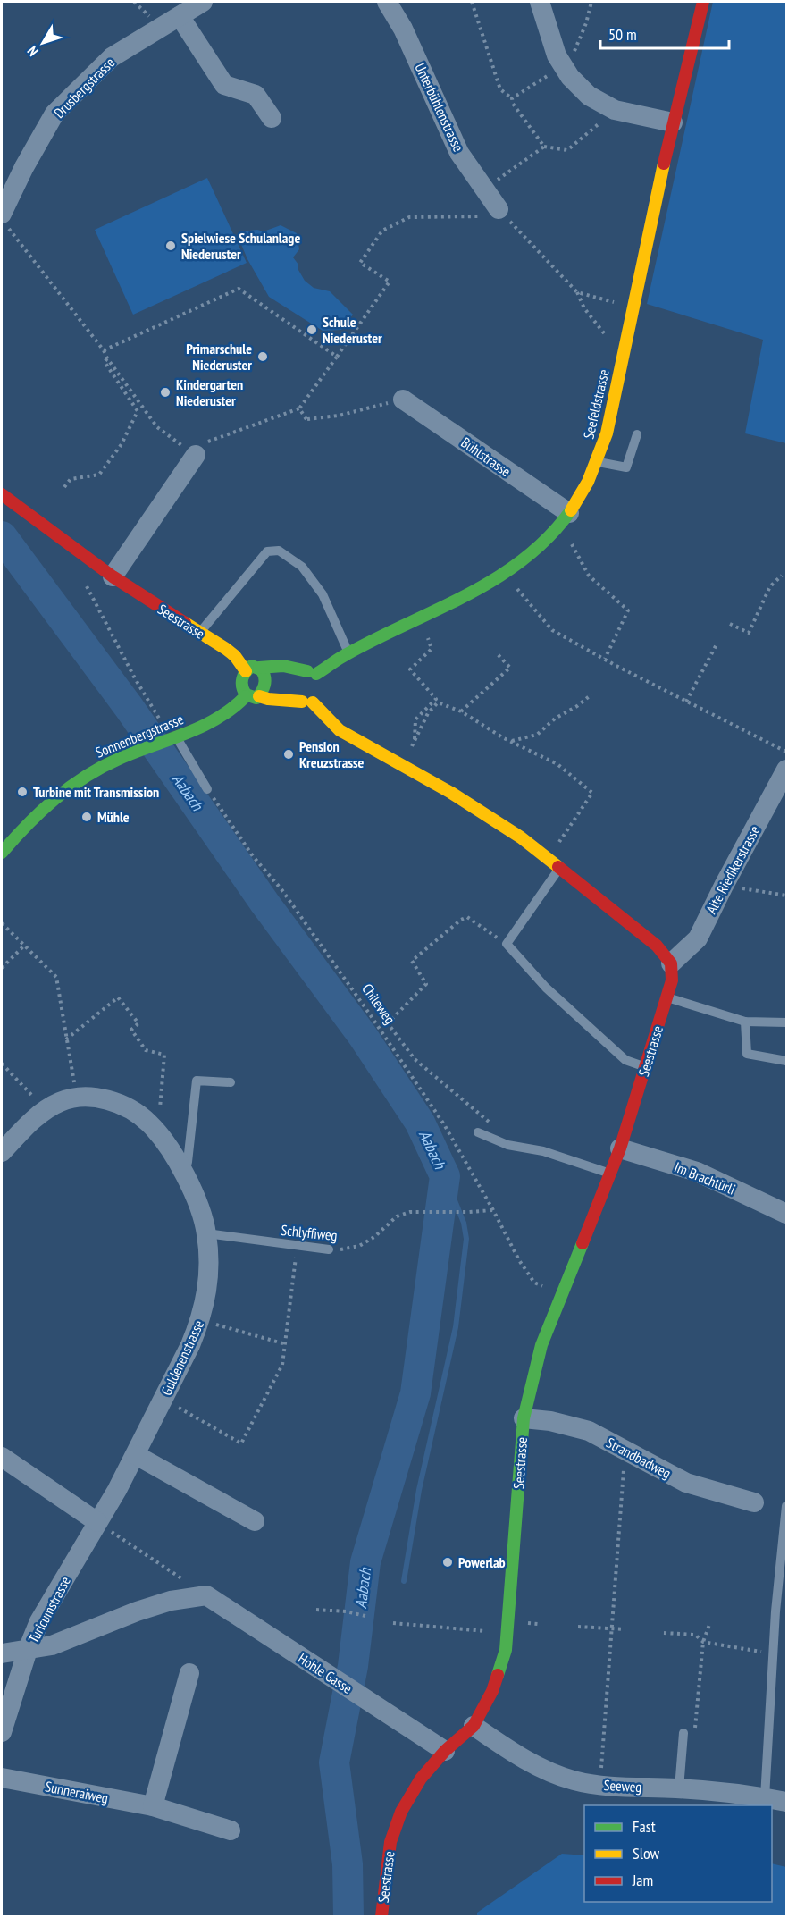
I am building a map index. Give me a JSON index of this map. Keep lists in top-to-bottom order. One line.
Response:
{"streets":{"street":["Drusbergstrasse","Unterbühlenstrasse","Seefeldstrasse","Bühlstrasse","Seestrasse","Sonnenbergstrasse","Alte Riedikerstrasse","Im Brachtürli","Guldenenstrasse","Strandbadweg","Turicumstrasse","Hohle Gasse","Seeweg","Sunneraiweg"],"lane":["Schlyffiweg"],"path":["Chileweg"]},"crossings":[["Seefeldstrasse","Bühlstrasse"],["Seestrasse","Sonnenbergstrasse"],["Seestrasse","Alte Riedikerstrasse"],["Seestrasse","Im Brachtürli"],["Seestrasse","Strandbadweg"],["Seestrasse","Hohle Gasse"],["Seestrasse","Seeweg"],["Chileweg","Schlyffiweg"],["Schlyffiweg","Guldenenstrasse"],["Guldenenstrasse","Turicumstrasse"]],"water":["Aabach"],"places":["Spielwiese Schulanlage Niederuster","Schule Niederuster","Primarschule Niederuster","Kindergarten Niederuster","Pension Kreuzstrasse","Turbine mit Transmission","Mühle","Powerlab"],"legend":["Fast","Slow","Jam"],"scale_bar":"50 m","north":"bottom left"}
